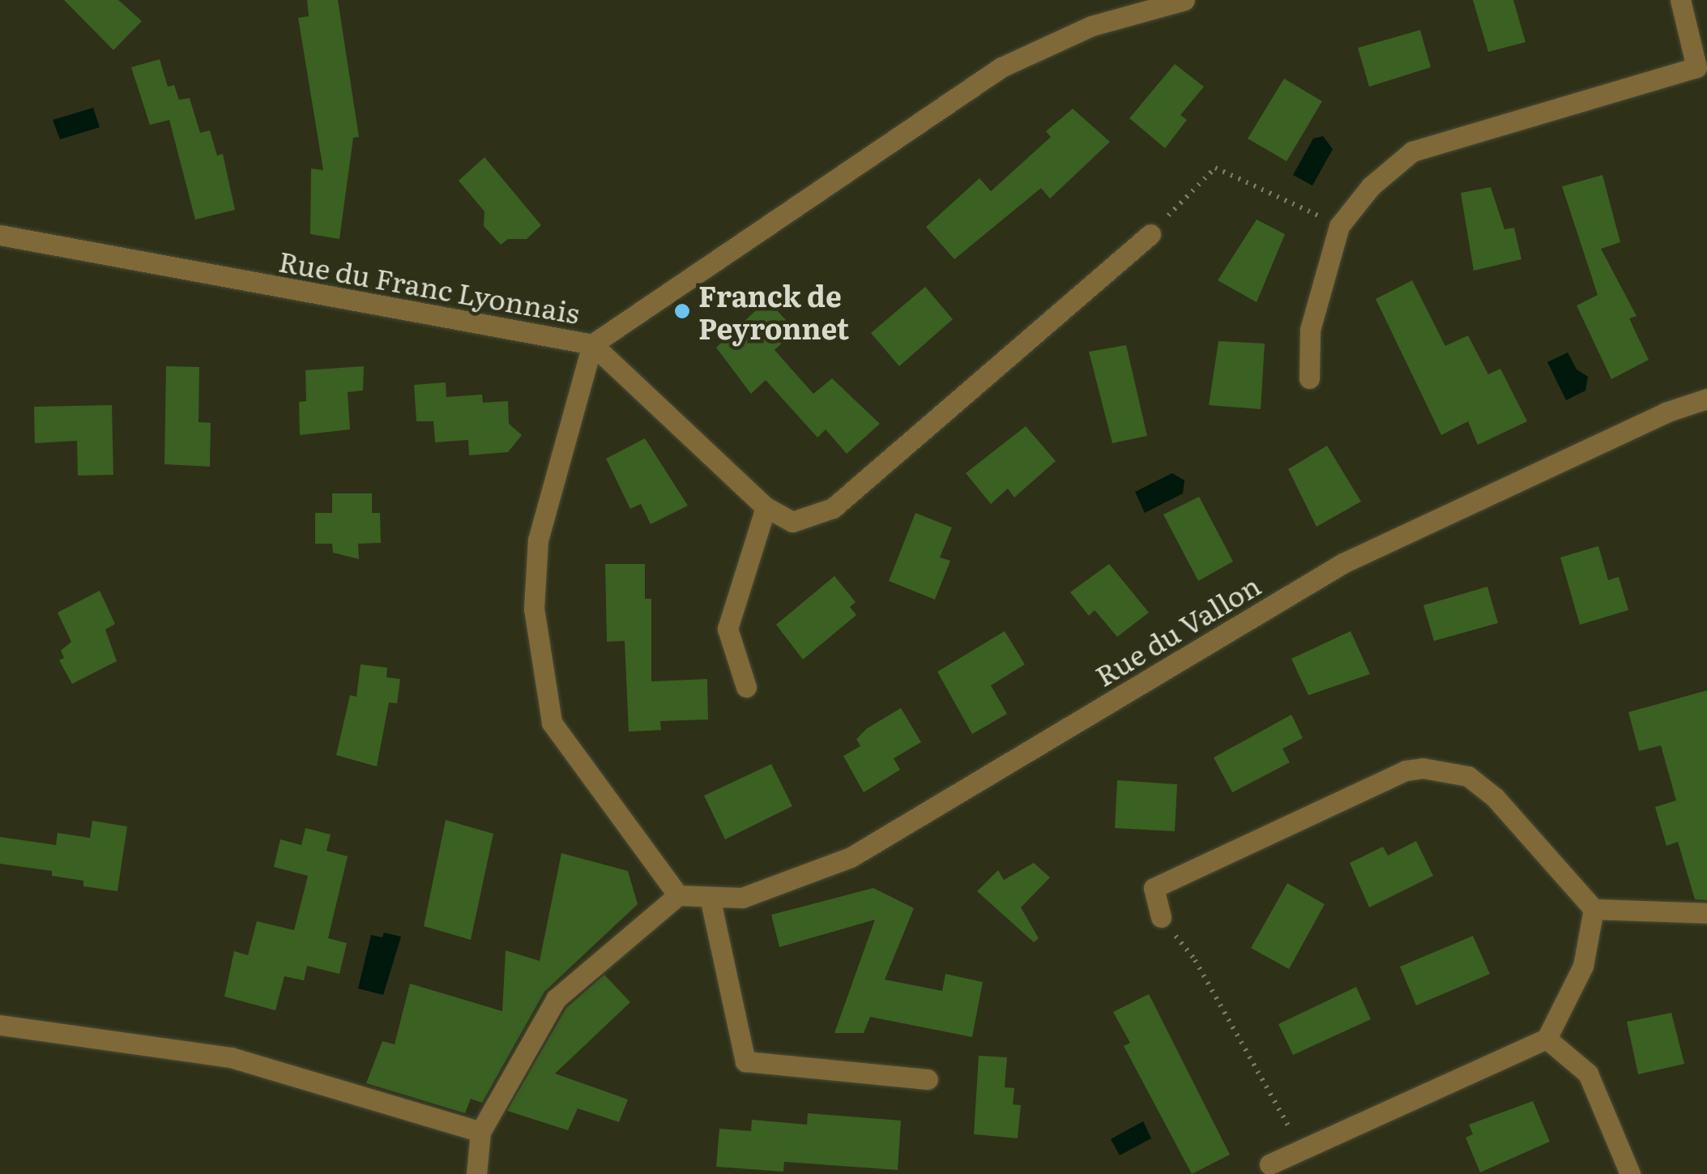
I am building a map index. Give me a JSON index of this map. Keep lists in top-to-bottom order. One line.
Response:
{"streets":{"street":["Rue du Franc Lyonnais","Rue du Vallon"]},"crossings":[["Rue du Franc Lyonnais","Rue du Vallon"]],"places":["Franck de Peyronnet"]}
